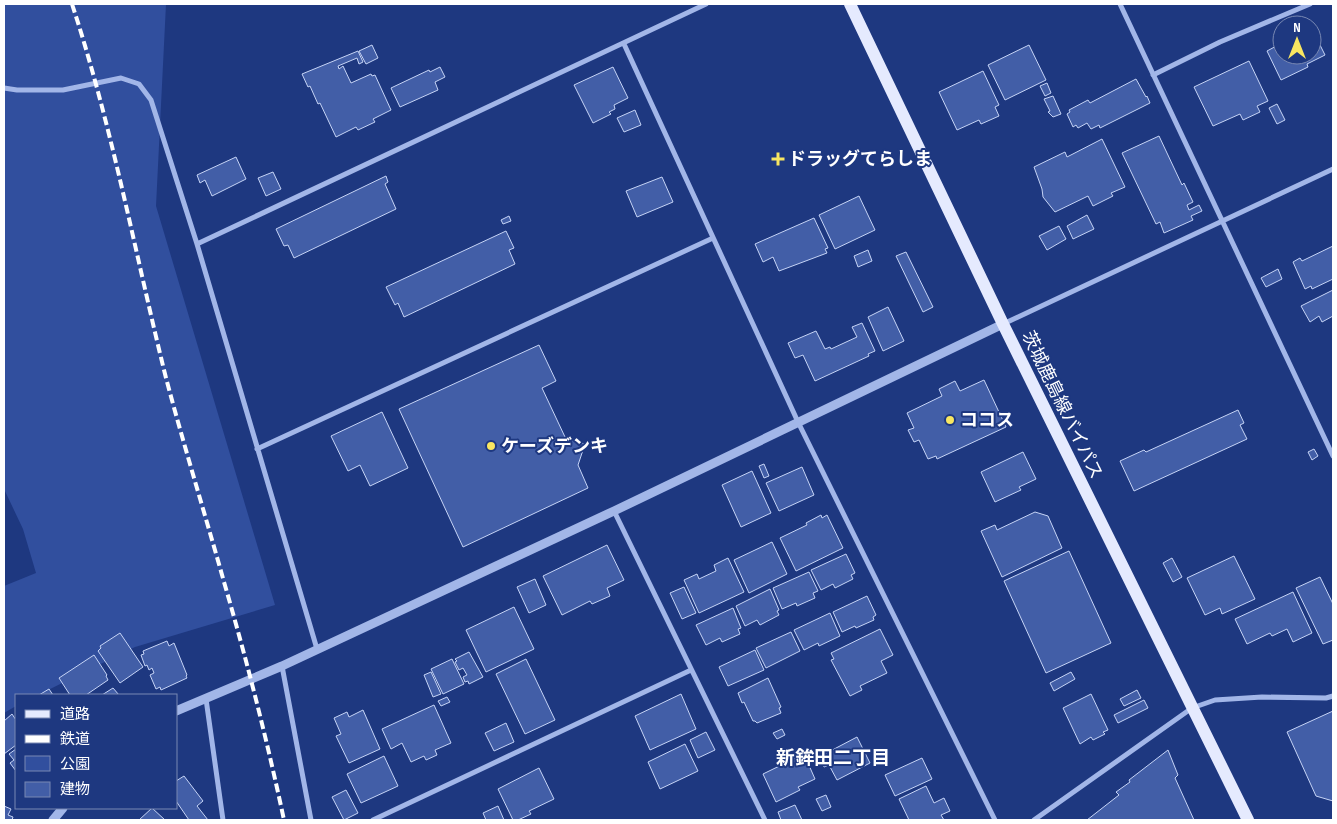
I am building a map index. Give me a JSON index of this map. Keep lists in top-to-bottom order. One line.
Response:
{"streets":{"main road":["茨城鹿島線バイパス"]},"districts":["新鉾田二丁目"],"places":{"health":["ドラッグてらしま"],"other":["ココス","ケーズデンキ"]},"legend":["道路","鉄道","公園","建物"],"north":"top"}
